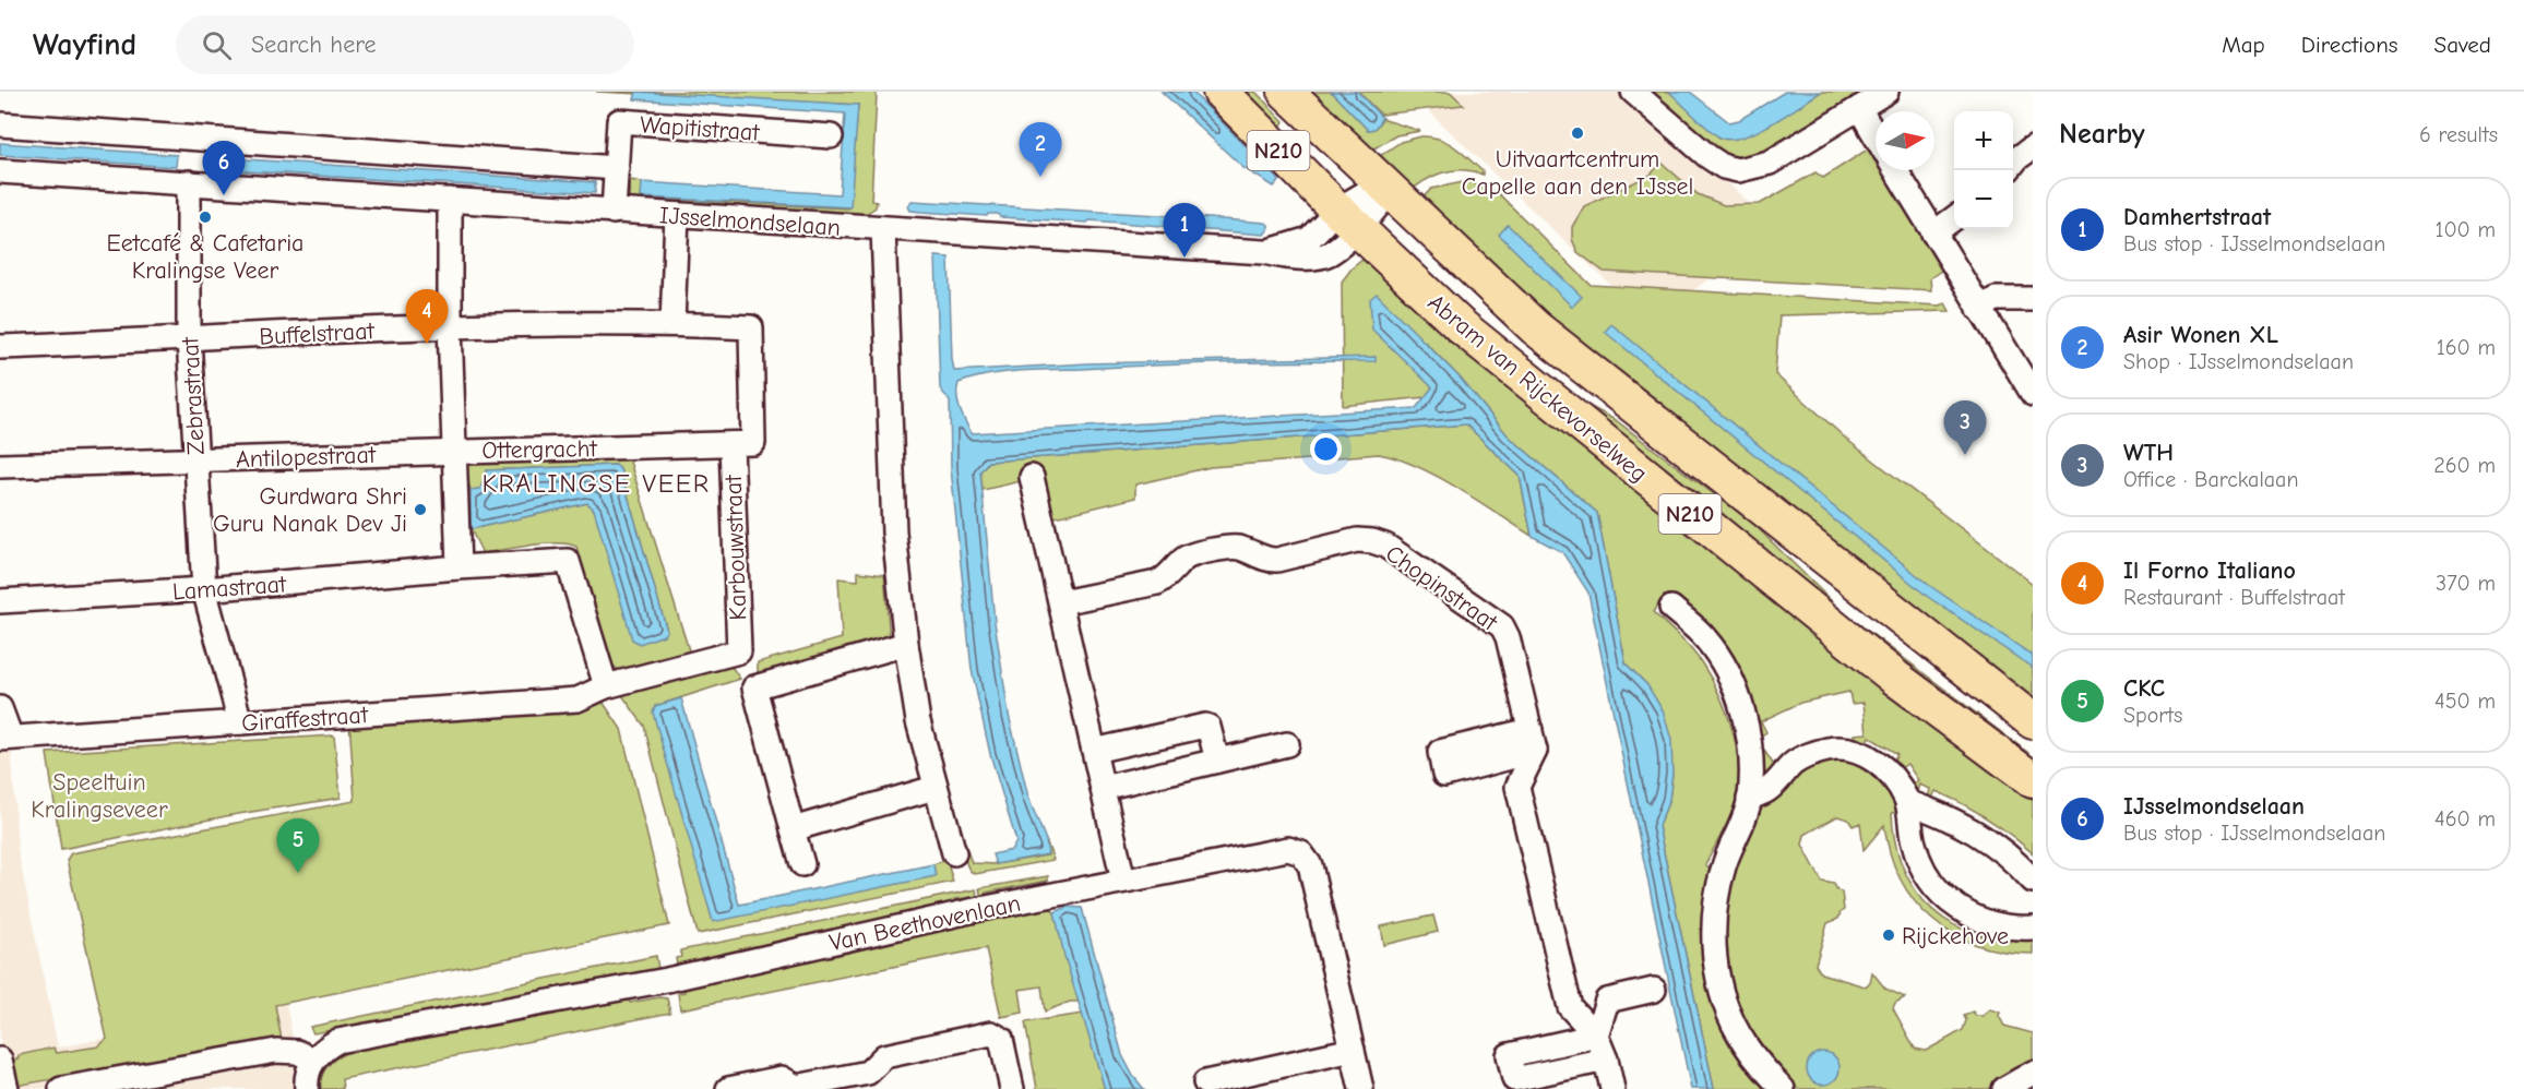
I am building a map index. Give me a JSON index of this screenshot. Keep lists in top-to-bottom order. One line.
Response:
{"streets":{"highway":["N210","Abram van Rijckevorselweg"],"street":["Wapitistraat","IJsselmondselaan","Buffelstraat","Zebrastraat","Ottergracht","Antilopestraat","Karbouwstraat","Lamastraat","Chopinstraat","Giraffestraat","Van Beethovenlaan"]},"crossings":[["Wapitistraat","IJsselmondselaan"],["IJsselmondselaan","Abram van Rijckevorselweg"],["IJsselmondselaan","Zebrastraat"],["Buffelstraat","Zebrastraat"],["Buffelstraat","Karbouwstraat"],["Zebrastraat","Antilopestraat"],["Zebrastraat","Lamastraat"],["Zebrastraat","Giraffestraat"],["Ottergracht","Antilopestraat"],["Ottergracht","Karbouwstraat"],["Ottergracht","Lamastraat"],["Karbouwstraat","Giraffestraat"]],"districts":["KRALINGSE VEER"],"parks":["Speeltuin Kralingseveer"],"places":["Uitvaartcentrum Capelle aan den IJssel","Eetcafé & Cafetaria Kralingse Veer","Gurdwara Shri Guru Nanak Dev Ji","Rijckehove"],"north":"right","page":{"header":"Wayfind","search":"Search here","nav":["Map","Directions","Saved"],"heading":["Nearby","6 results"],"map_buttons":["+","−"],"pins":["2","6","1","4","3","5"],"list":[{"mark":"1","name":"Damhertstraat","note":"Bus stop · IJsselmondselaan","value":"100 m"},{"mark":"2","name":"Asir Wonen XL","note":"Shop · IJsselmondselaan","value":"160 m"},{"mark":"3","name":"WTH","note":"Office · Barckalaan","value":"260 m"},{"mark":"4","name":"Il Forno Italiano","note":"Restaurant · Buffelstraat","value":"370 m"},{"mark":"5","name":"CKC","note":"Sports","value":"450 m"},{"mark":"6","name":"IJsselmondselaan","note":"Bus stop · IJsselmondselaan","value":"460 m"}]}}
